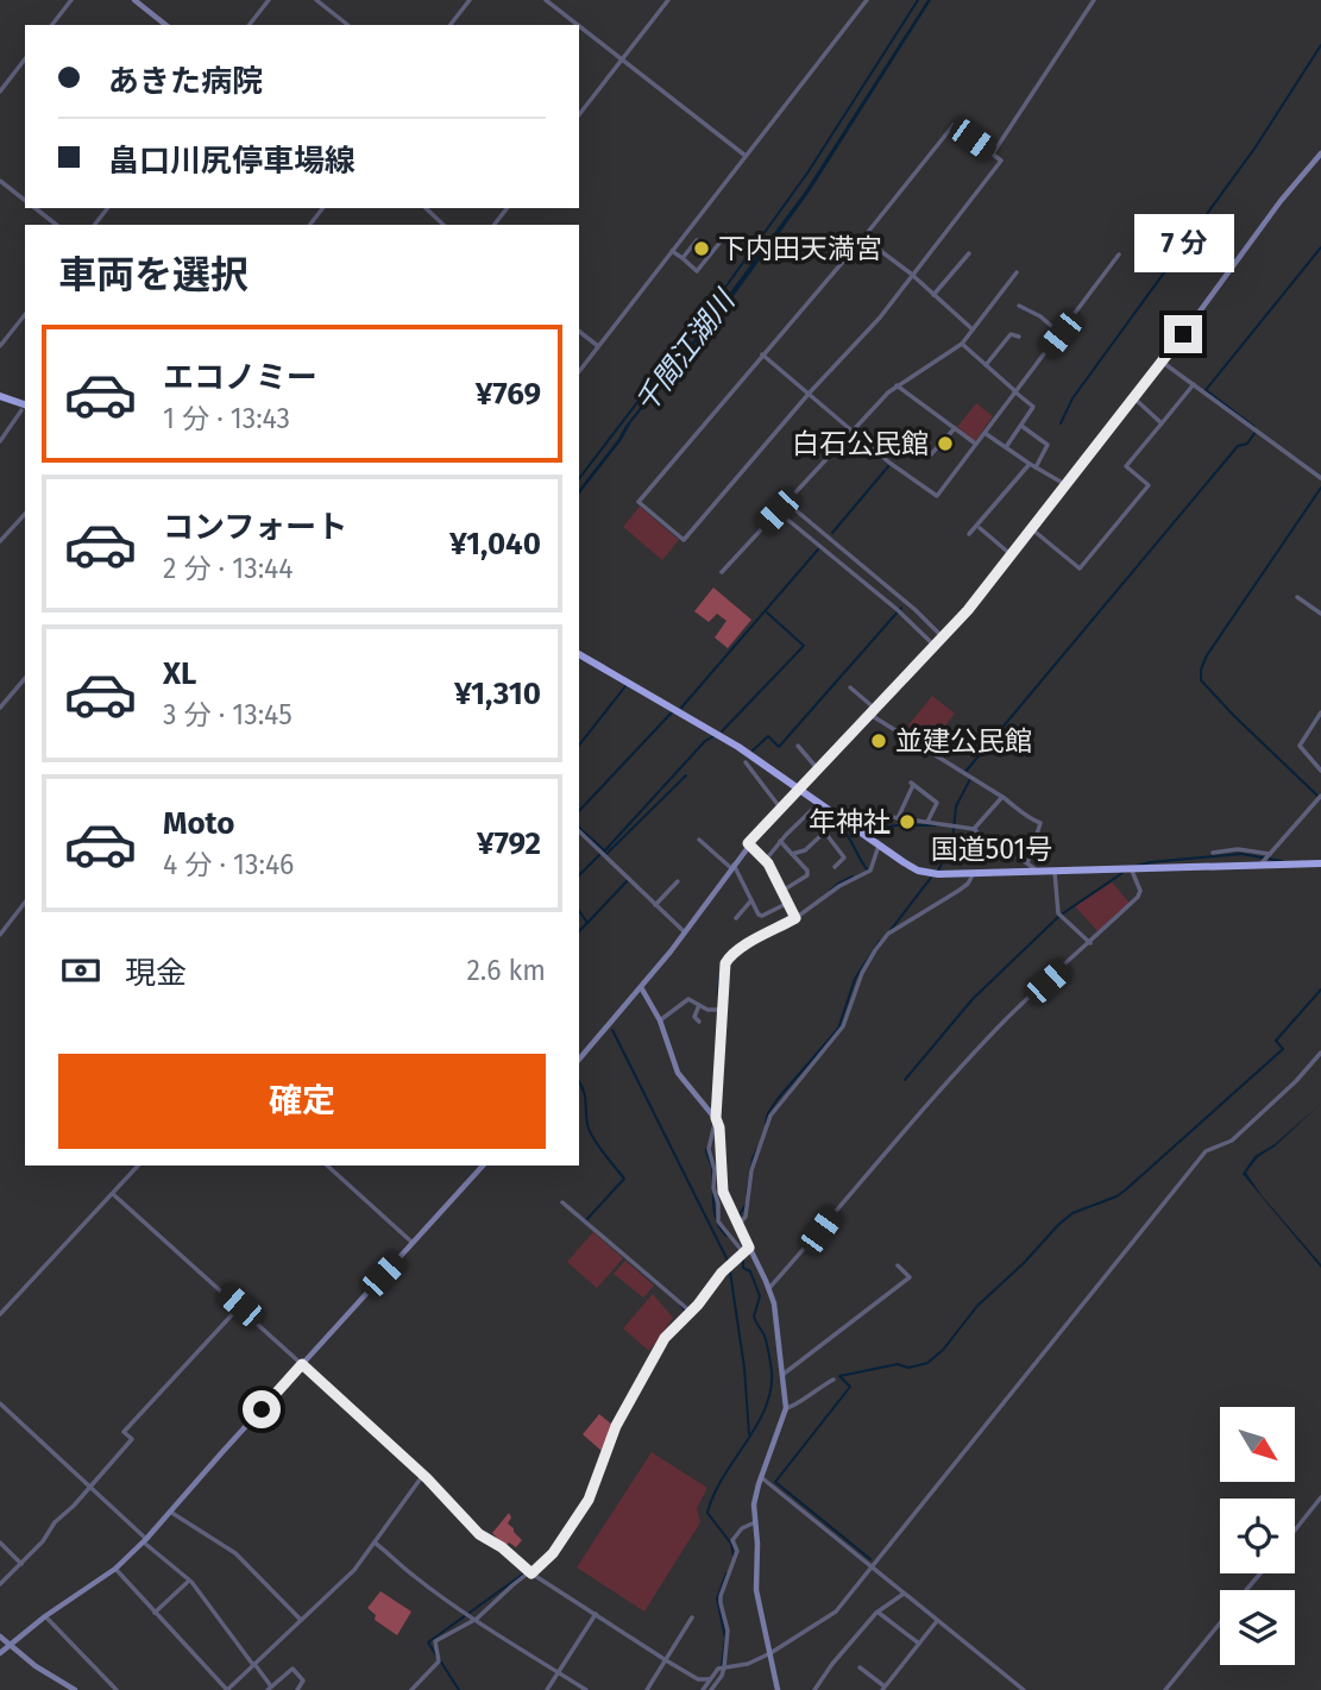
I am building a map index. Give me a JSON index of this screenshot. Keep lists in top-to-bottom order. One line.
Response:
{"streets":{"highway":["国道501号"]},"water":["千間江湖川"],"places":["下内田天満宮","白石公民館","並建公民館","年神社"],"north":"bottom right","page":{"banner":["あきた病院","畠口川尻停車場線"],"bubble":"7 分","heading":"車両を選択","list":[{"name":"エコノミー","note":"1 分 · 13:43","value":"¥769"},{"name":"コンフォート","note":"2 分 · 13:44","value":"¥1,040"},{"name":"XL","note":"3 分 · 13:45","value":"¥1,310"},{"name":"Moto","note":"4 分 · 13:46","value":"¥792"}],"pay":["現金","2.6 km"],"buttons":"確定"}}
